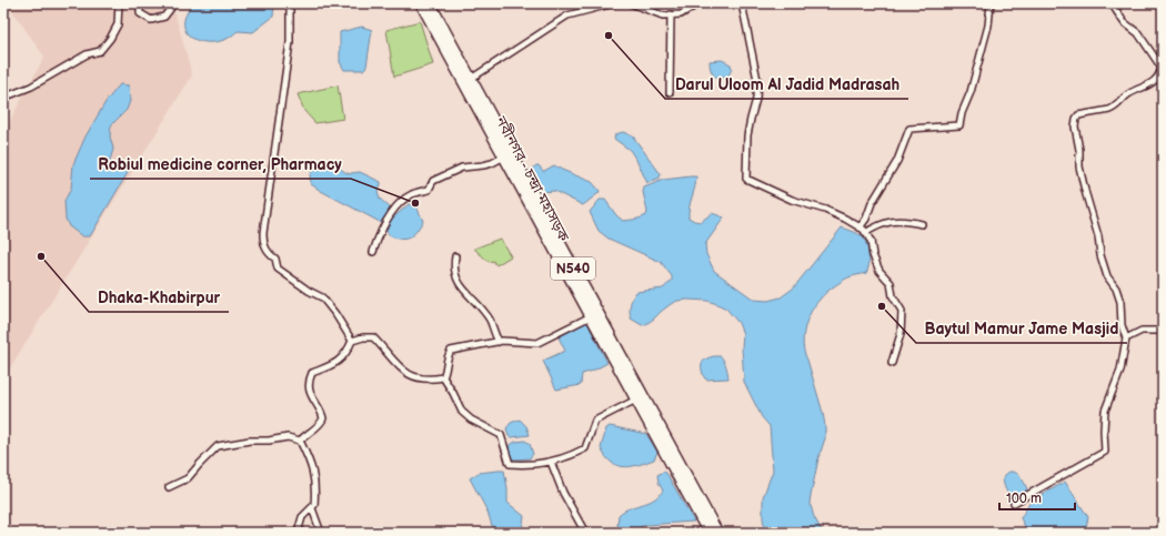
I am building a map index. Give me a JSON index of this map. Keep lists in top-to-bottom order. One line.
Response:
{"streets":{"highway":["নবীনগর - চন্দ্রা মহাসড়ক","N540"]},"places":["Darul Uloom Al Jadid Madrasah","Robiul medicine corner, Pharmacy","Dhaka-Khabirpur","Baytul Mamur Jame Masjid"],"scale_bar":"100 m"}
